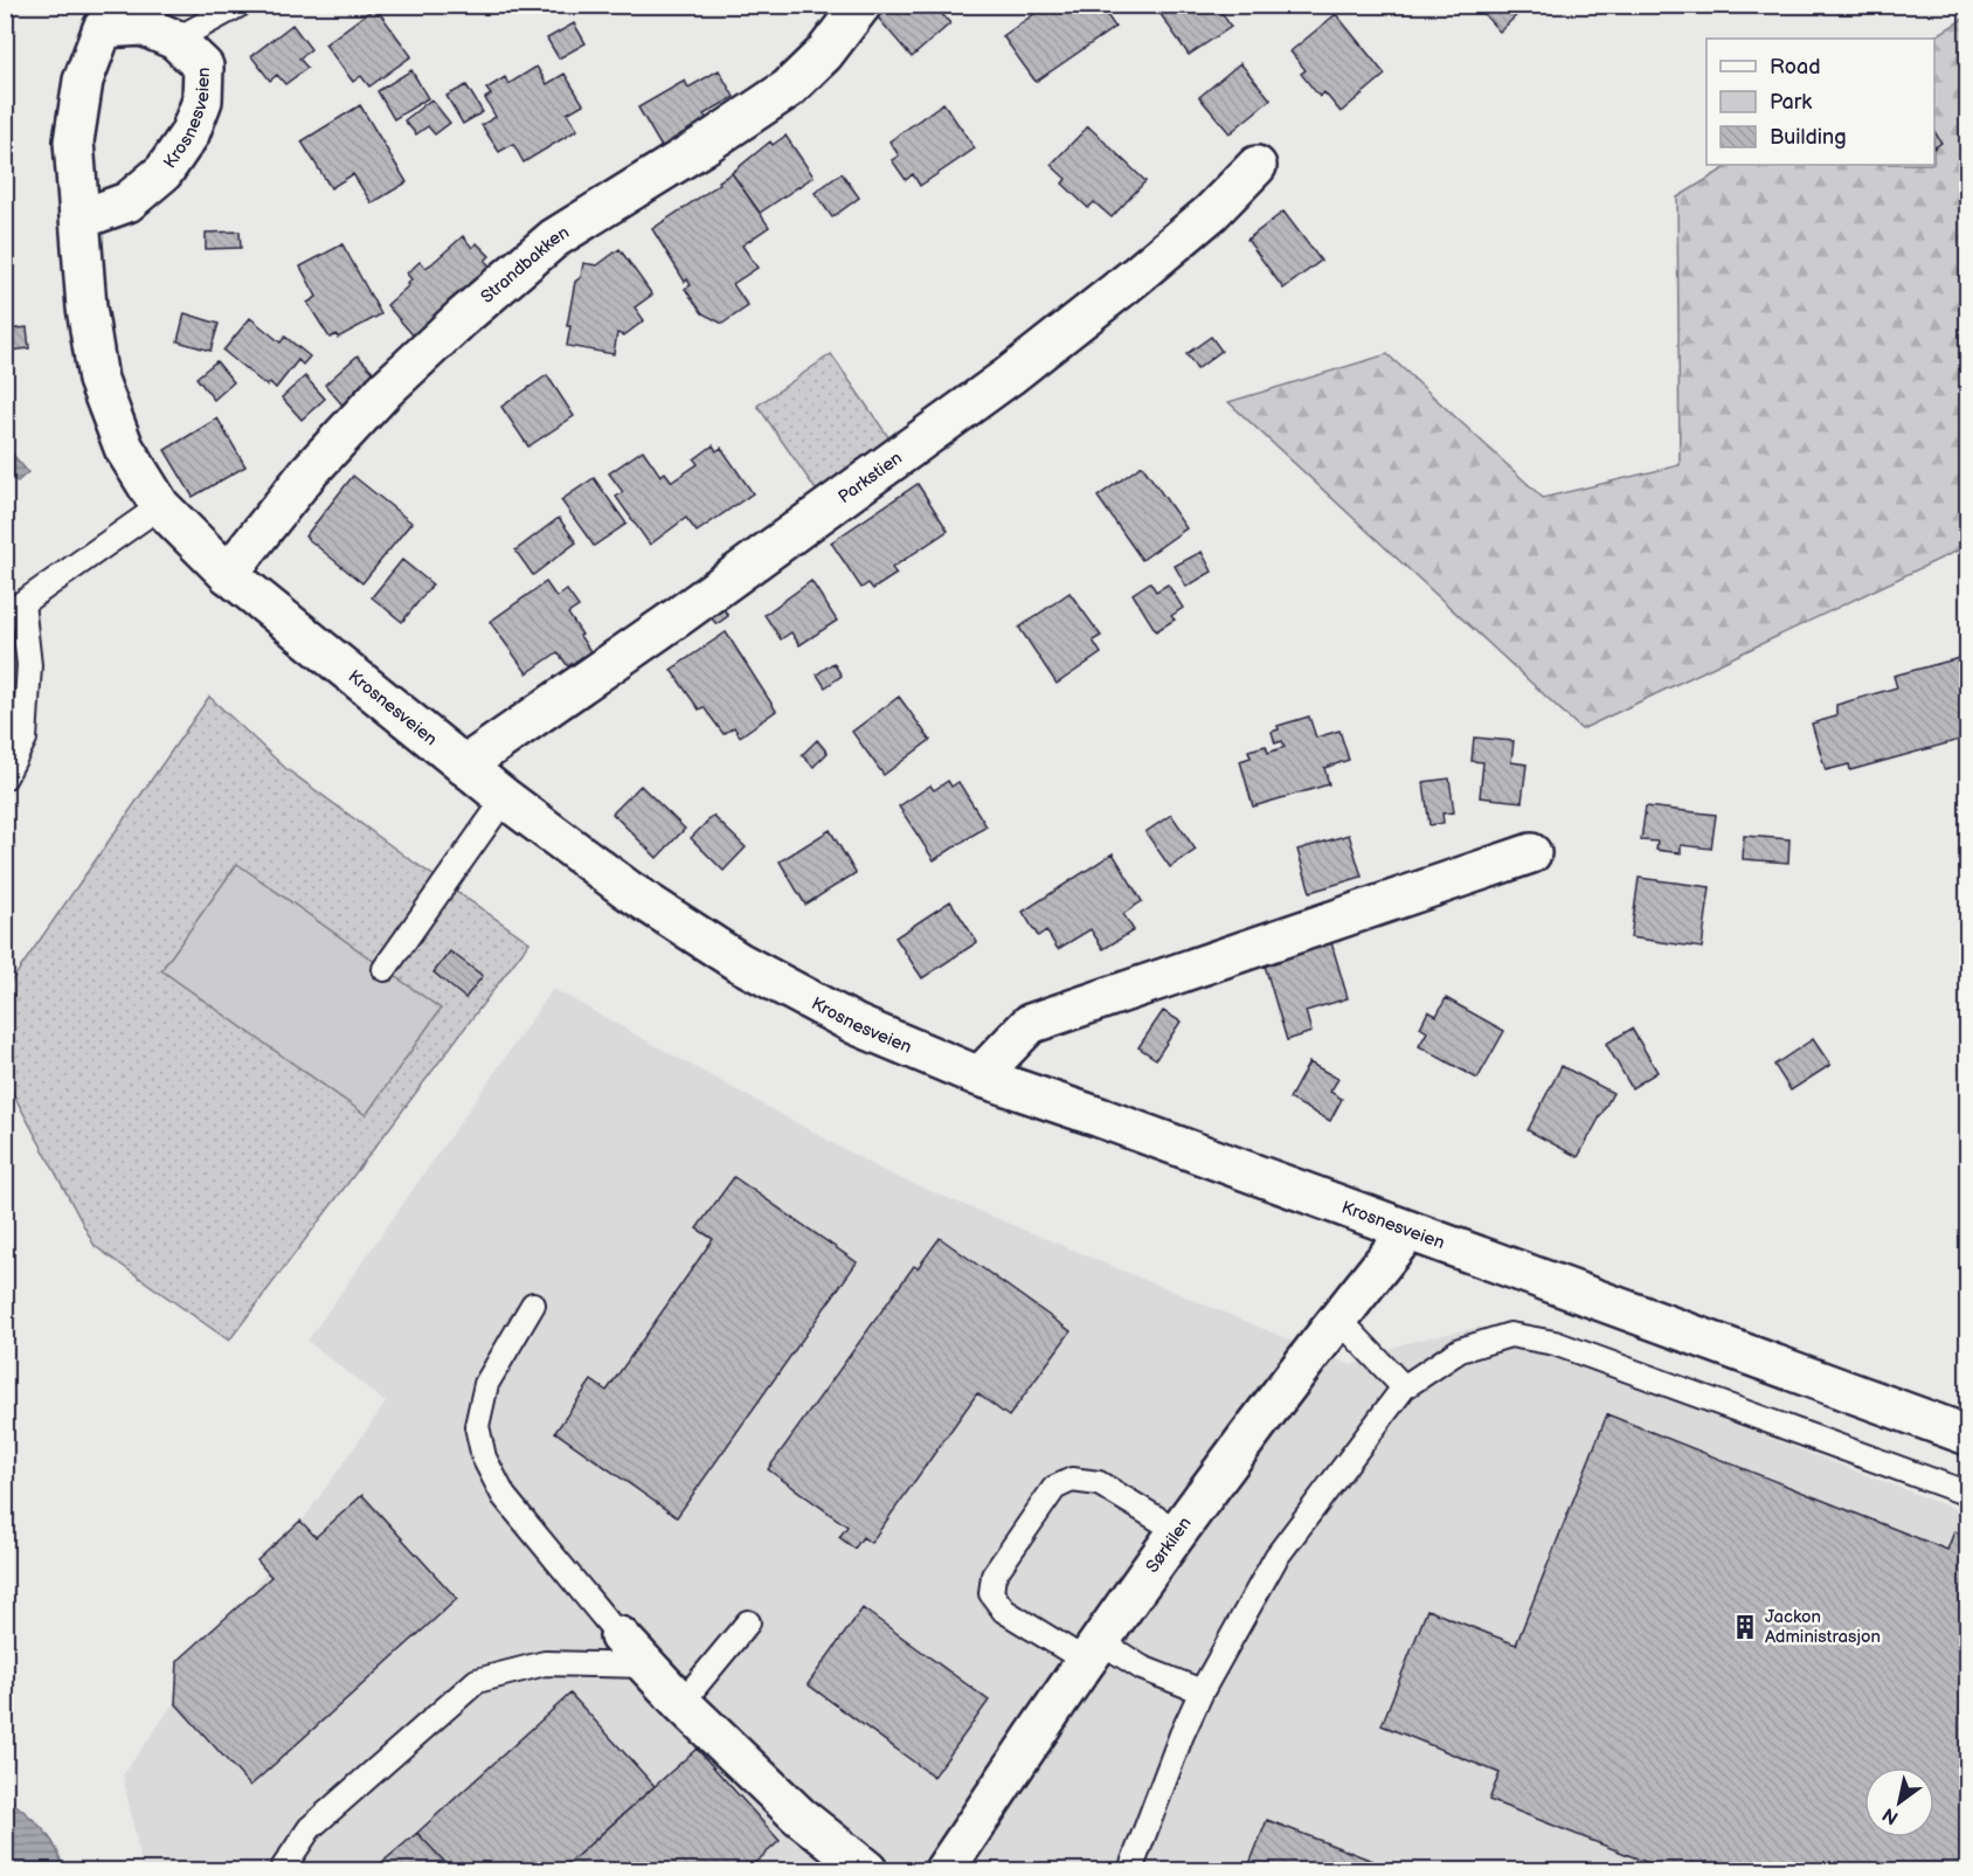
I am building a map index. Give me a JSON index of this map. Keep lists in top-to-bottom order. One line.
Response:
{"streets":{"street":["Krosnesveien","Strandbakken","Parkstien","Sørkilen"]},"crossings":[["Krosnesveien","Strandbakken"],["Krosnesveien","Parkstien"],["Krosnesveien","Sørkilen"]],"places":{"building":["Jackon Administrasjon"]},"legend":["Road","Park","Building"],"north":"bottom left"}
